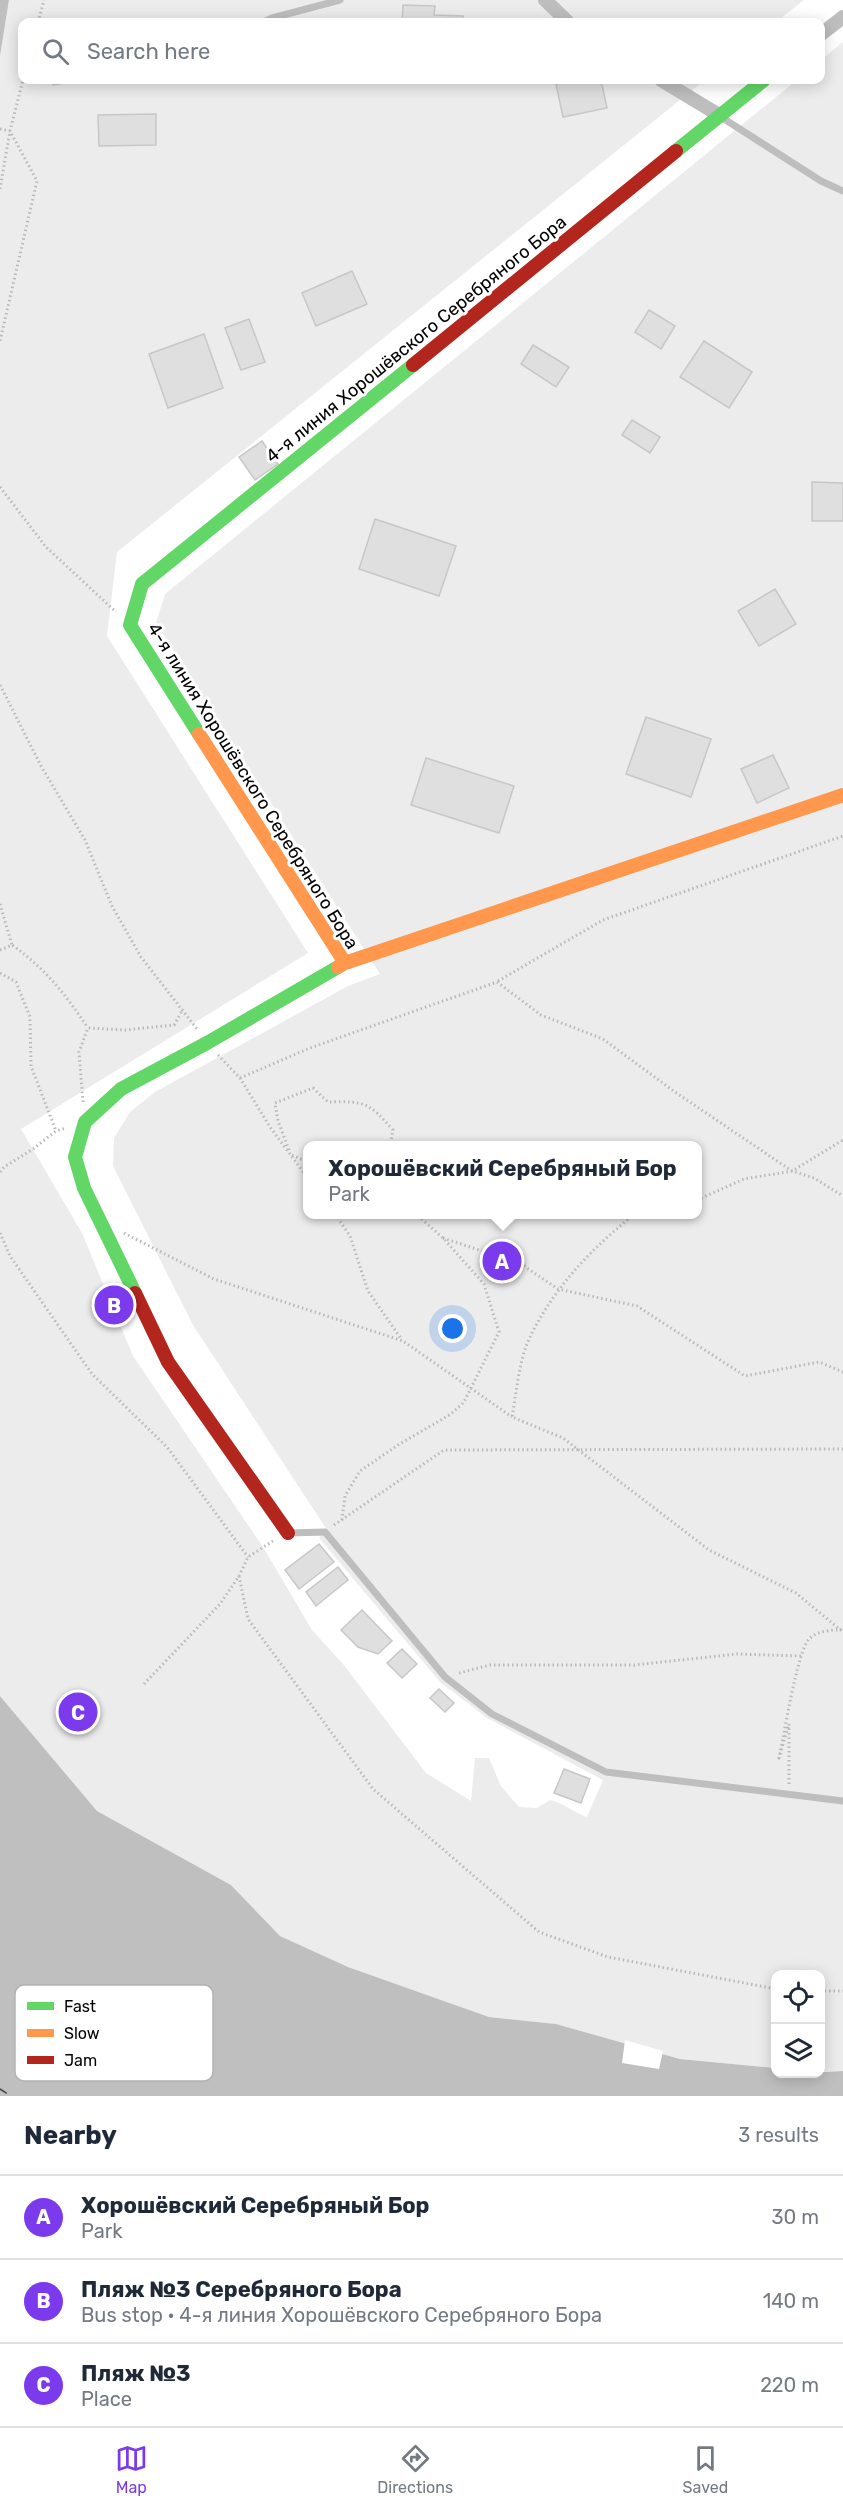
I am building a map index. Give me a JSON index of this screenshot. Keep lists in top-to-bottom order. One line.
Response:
{"streets":{"street":["4-я линия Хорошёвского Серебряного Бора"]},"legend":["Fast","Slow","Jam"],"page":{"search":"Search here","popup":["Хорошёвский Серебряный Бор","Park"],"pins":["A","B","C"],"heading":["Nearby","3 results"],"list":[{"mark":"A","name":"Хорошёвский Серебряный Бор","note":"Park","value":"30 m"},{"mark":"B","name":"Пляж №3 Cеребряного Бора","note":"Bus stop · 4-я линия Хорошёвского Серебряного Бора","value":"140 m"},{"mark":"C","name":"Пляж №3","note":"Place","value":"220 m"}],"nav":["Map","Directions","Saved"]}}
